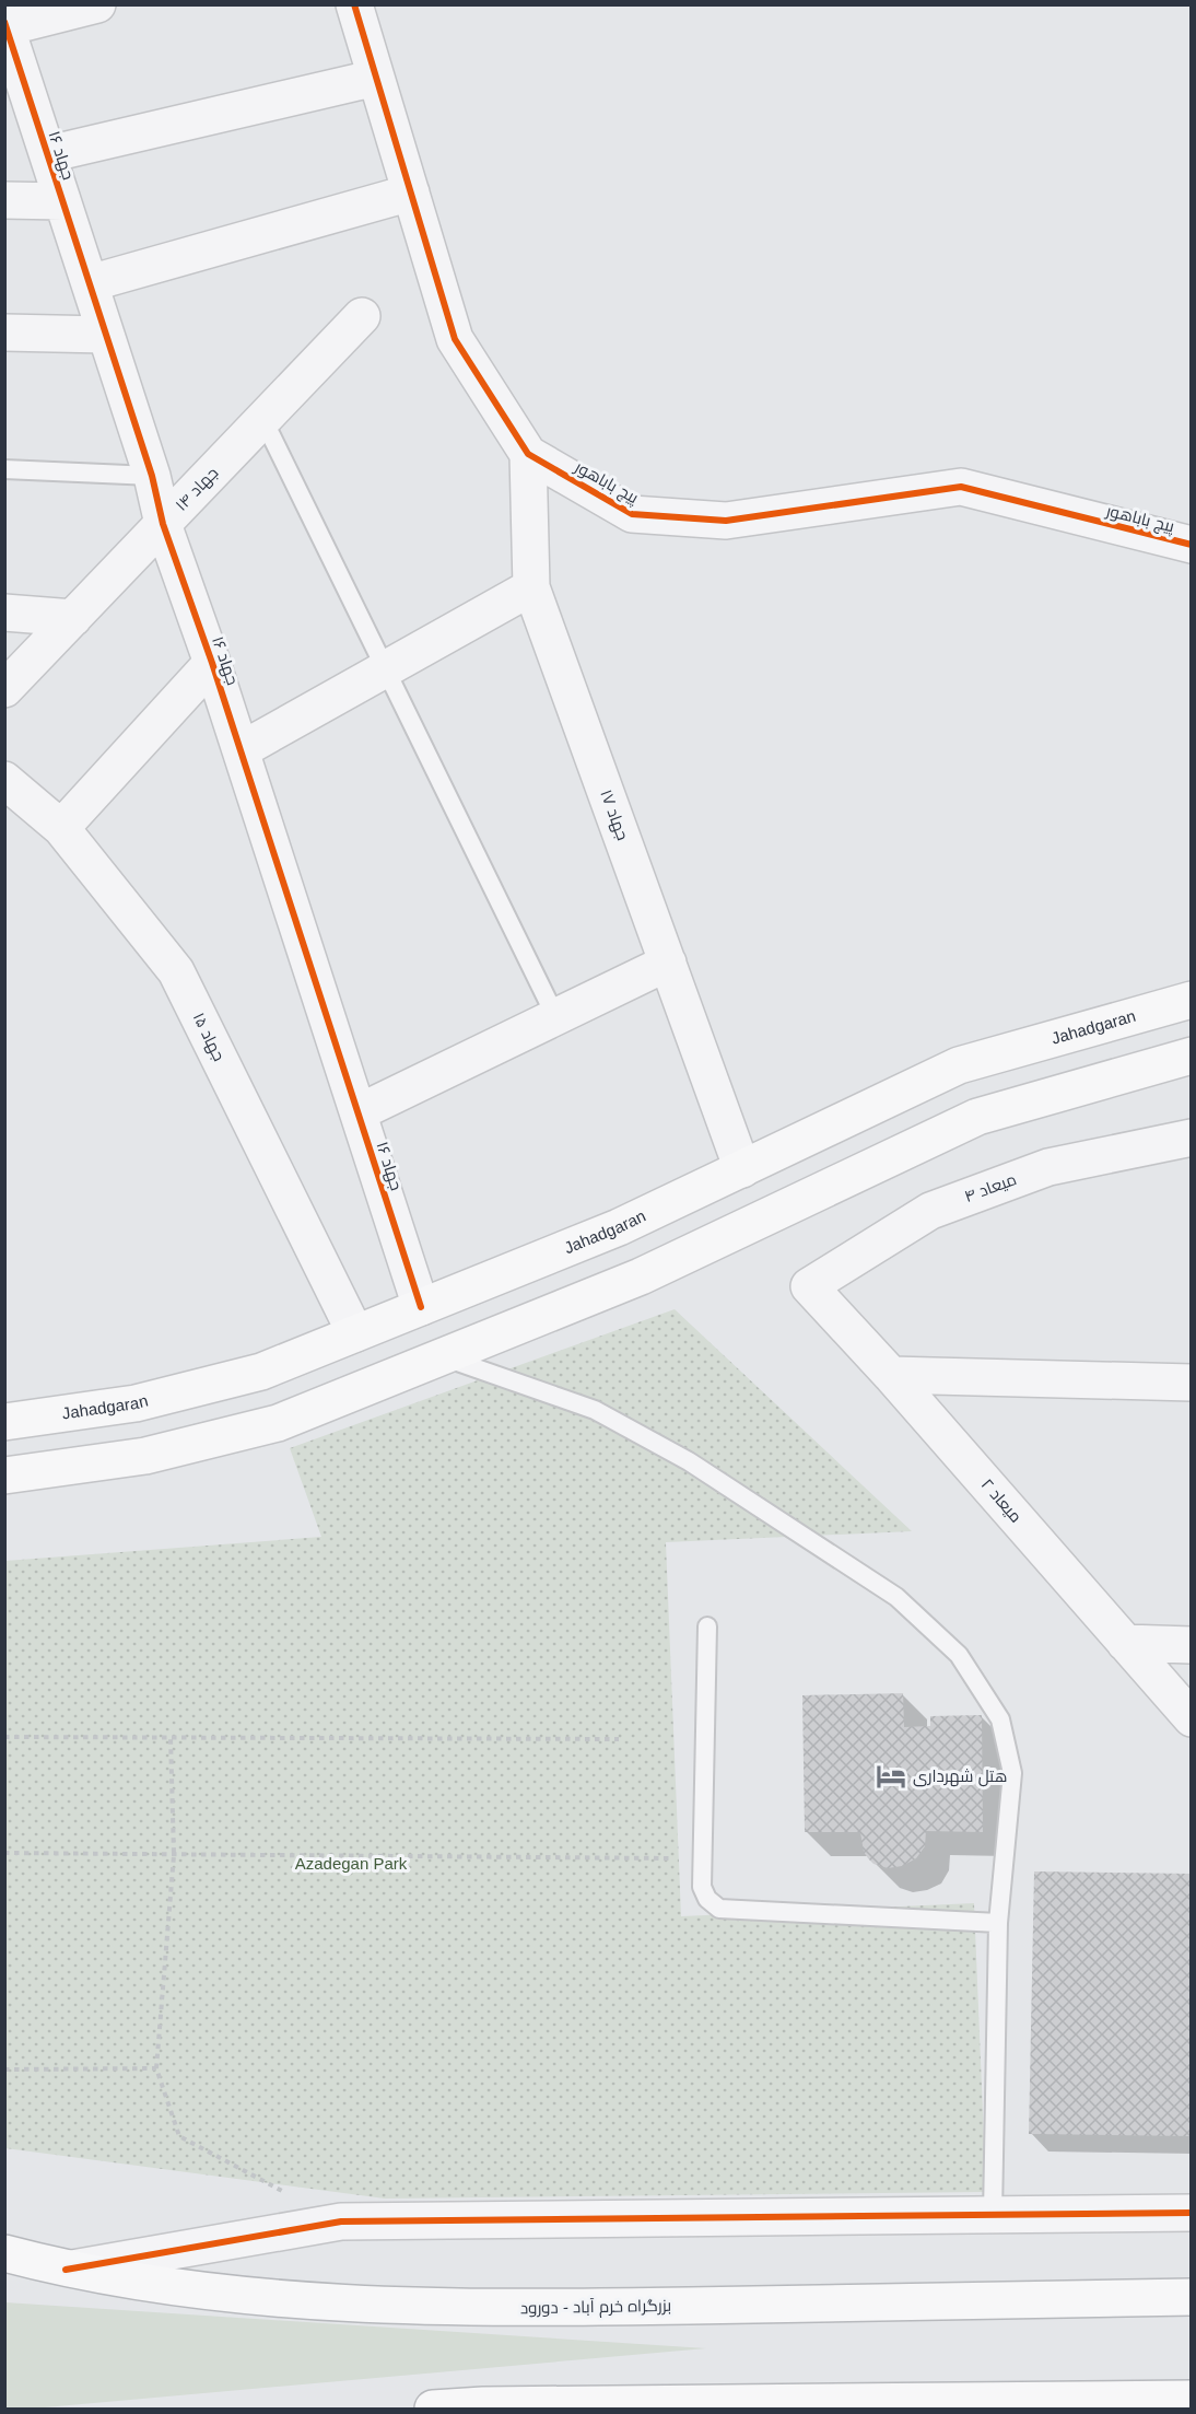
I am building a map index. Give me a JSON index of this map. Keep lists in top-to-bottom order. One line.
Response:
{"streets":{"main road":["Jahadgaran","بزرگراه خرم آباد - دورود"],"street":["جهاد ۱۶","پیچ باباهور","جهاد ۱۴","جهاد ۱۷","جهاد ۱۵","میعاد ۴","میعاد ۲"]},"crossings":[["جهاد ۱۶","جهاد ۱۴"],["جهاد ۱۶","Jahadgaran"],["پیچ باباهور","جهاد ۱۷"],["جهاد ۱۷","Jahadgaran"],["Jahadgaran","جهاد ۱۵"],["میعاد ۴","میعاد ۲"]],"parks":["Azadegan Park"],"places":{"hotel":["هتل شهرداری"]}}
